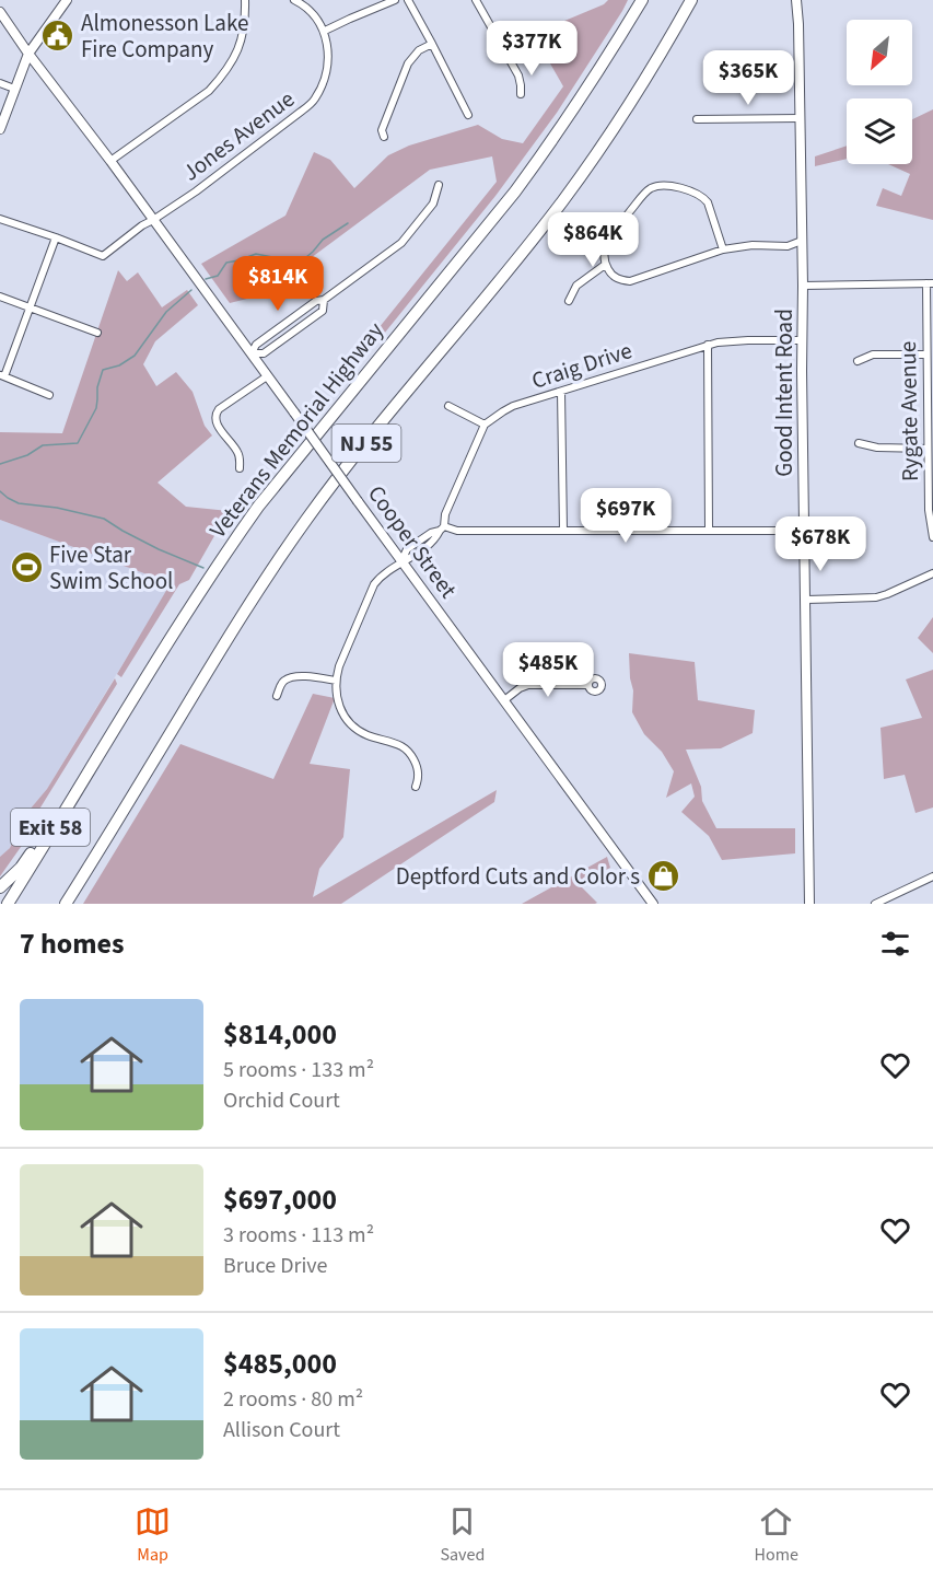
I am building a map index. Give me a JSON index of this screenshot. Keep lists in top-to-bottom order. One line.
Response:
{"streets":{"highway":["Veterans Memorial Highway","NJ 55","Exit 58"],"main road":["Good Intent Road","Cooper Street"],"street":["Jones Avenue","Craig Drive","Rygate Avenue"]},"crossings":[["Jones Avenue","Cooper Street"],["Craig Drive","Good Intent Road"],["Veterans Memorial Highway","Exit 58"]],"places":{"public building":["Almonesson Lake Fire Company"],"sports":["Five Star Swim School"],"shop":["Deptford Cuts and Color s"]},"north":"bottom left","page":{"price":["$377K","$365K","$864K","$814K","$697K","$678K","$485K"],"heading":"7 homes","list":[{"name":"$814,000","note":"5 rooms · 133 m² · Orchid Court"},{"name":"$697,000","note":"3 rooms · 113 m² · Bruce Drive"},{"name":"$485,000","note":"2 rooms · 80 m² · Allison Court"}],"tabs":["Map","Saved","Home"]}}
